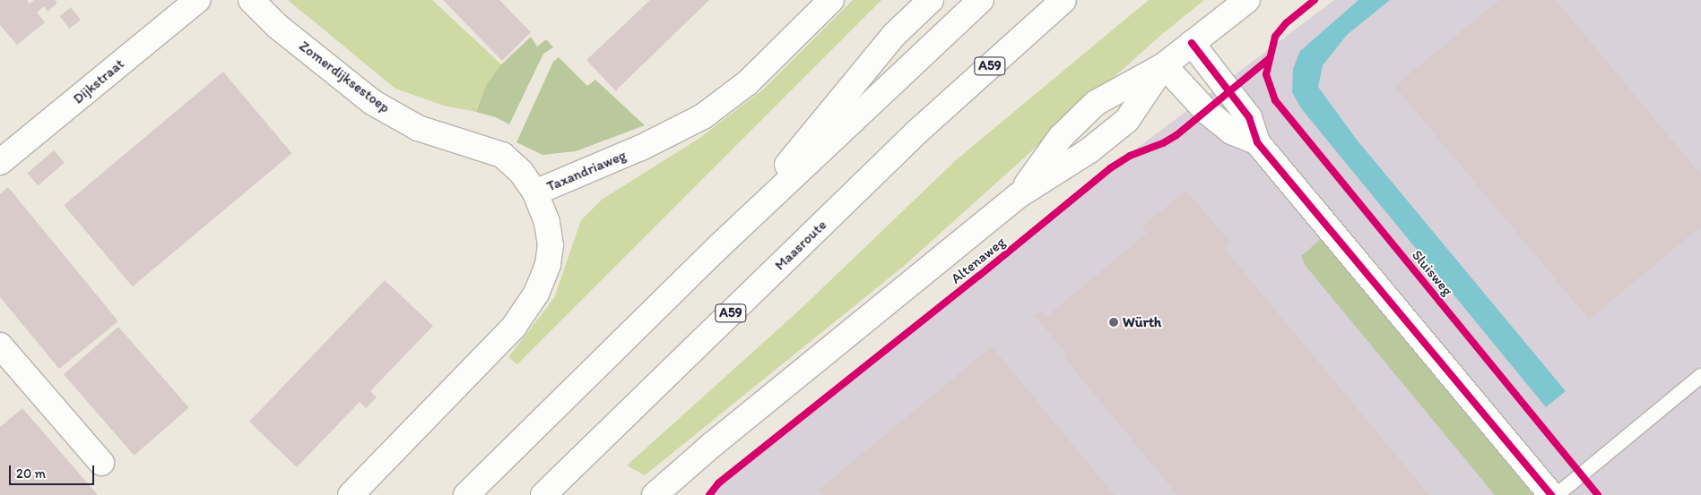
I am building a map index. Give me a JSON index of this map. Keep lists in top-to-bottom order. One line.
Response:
{"streets":{"main road":["A59","Zomerdijksestoep","Dijkstraat","Taxandriaweg","Maasroute","Altenaweg"],"cycle path":["Sluisweg"]},"crossings":[["Zomerdijksestoep","Taxandriaweg"]],"places":["Würth"],"scale_bar":"20 m"}
